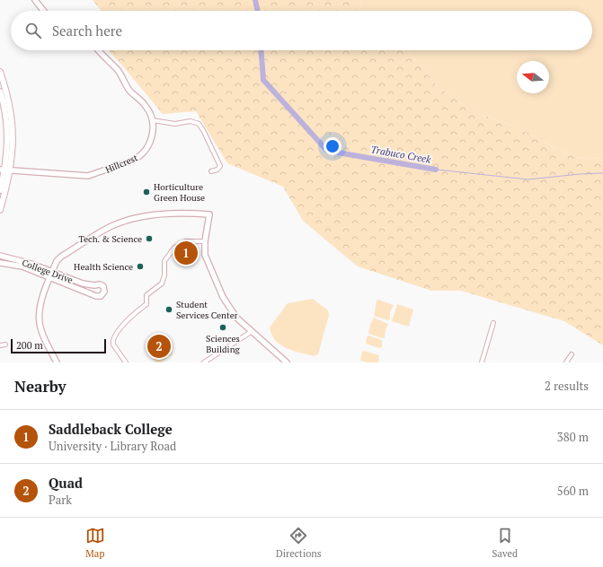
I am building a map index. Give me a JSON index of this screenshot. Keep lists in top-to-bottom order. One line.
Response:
{"streets":{"street":["Hillcrest","College Drive"]},"water":["Trabuco Creek"],"places":["Horticulture Green House","Tech. & Science","Health Science","Student Services Center","Sciences Building"],"scale_bar":"200 m","north":"left","page":{"search":"Search here","pins":["1","2"],"scale":"200 m","heading":["Nearby","2 results"],"list":[{"mark":"1","name":"Saddleback College","note":"University · Library Road","value":"380 m"},{"mark":"2","name":"Quad","note":"Park","value":"560 m"}],"nav":["Map","Directions","Saved"]}}
